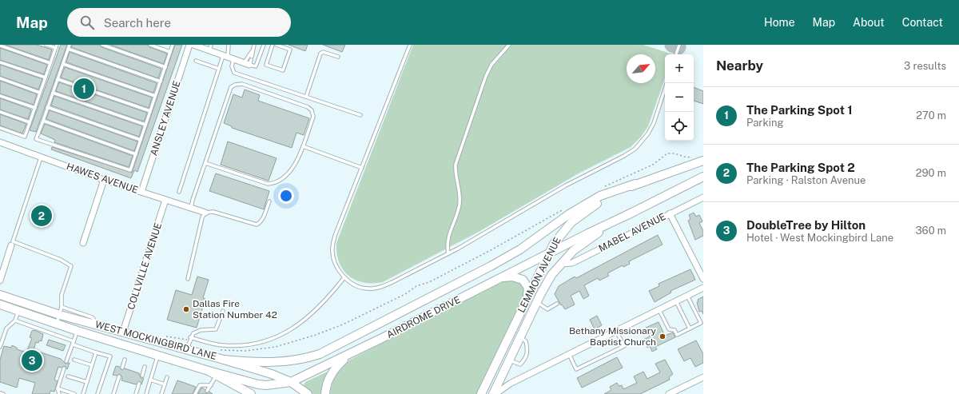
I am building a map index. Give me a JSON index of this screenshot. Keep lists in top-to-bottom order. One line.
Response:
{"streets":{"main road":["LEMMON AVENUE","AIRDROME DRIVE","WEST MOCKINGBIRD LANE"],"street":["ANSLEY AVENUE","HAWES AVENUE","MABEL AVENUE","COLLVILLE AVENUE"]},"crossings":[["ANSLEY AVENUE","HAWES AVENUE"],["HAWES AVENUE","COLLVILLE AVENUE"],["MABEL AVENUE","LEMMON AVENUE"],["COLLVILLE AVENUE","WEST MOCKINGBIRD LANE"],["LEMMON AVENUE","AIRDROME DRIVE"],["AIRDROME DRIVE","WEST MOCKINGBIRD LANE"]],"places":["Dallas Fire Station Number 42","Bethany Missionary Baptist Church"],"north":"top right","page":{"header":"Map","search":"Search here","nav":["Home","Map","About","Contact"],"heading":["Nearby","3 results"],"map_buttons":["+","−"],"pins":["1","2","3"],"list":[{"mark":"1","name":"The Parking Spot 1","note":"Parking","value":"270 m"},{"mark":"2","name":"The Parking Spot 2","note":"Parking · Ralston Avenue","value":"290 m"},{"mark":"3","name":"DoubleTree by Hilton","note":"Hotel · West Mockingbird Lane","value":"360 m"}]}}
